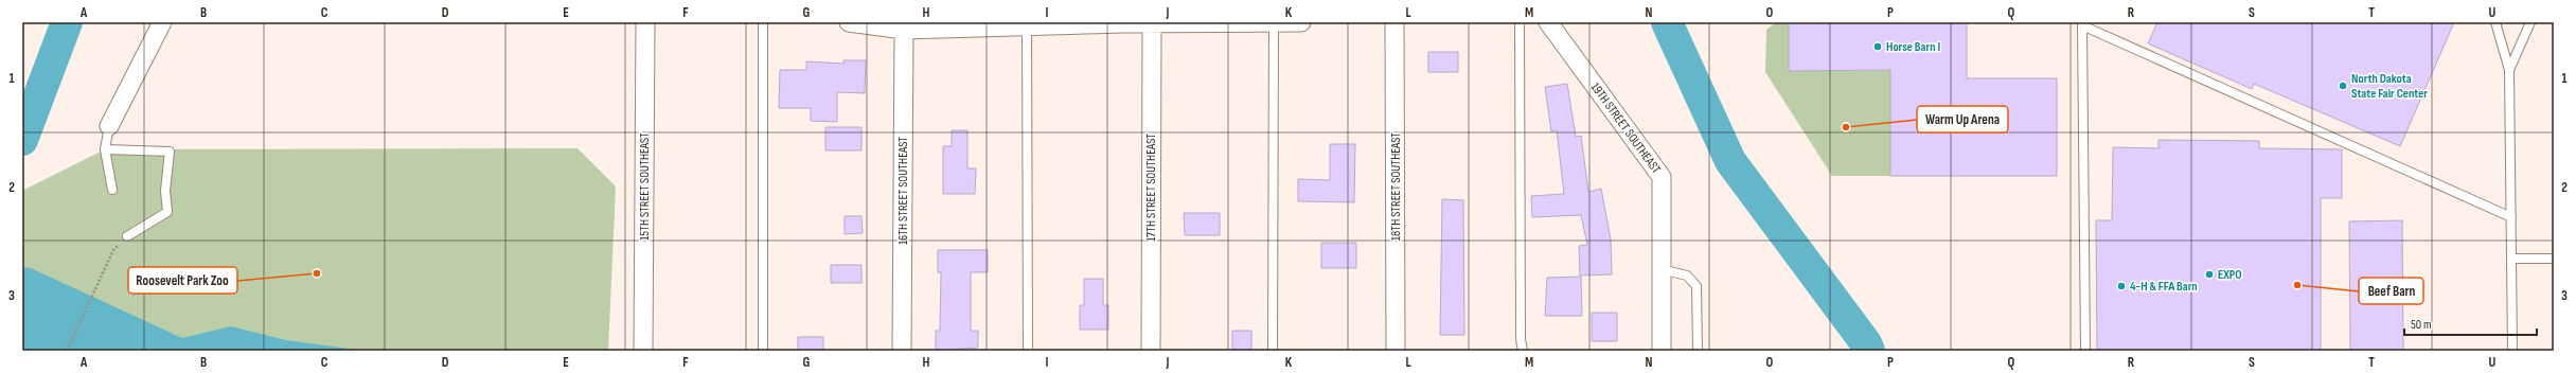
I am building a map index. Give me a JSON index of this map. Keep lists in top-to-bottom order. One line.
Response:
{"streets":{"street":["19TH STREET SOUTHEAST","15TH STREET SOUTHEAST","18TH STREET SOUTHEAST","17TH STREET SOUTHEAST","16TH STREET SOUTHEAST"]},"places":["Horse Barn I","North Dakota State Fair Center","Warm Up Arena","Roosevelt Park Zoo","EXPO","Beef Barn","4-H & FFA Barn"],"scale_bar":"50 m","grid":{"columns":["A","B","C","D","E","F","G","H","I","J","K","L","M","N","O","P","Q","R","S","T","U"],"rows":["1","2","3"]}}
